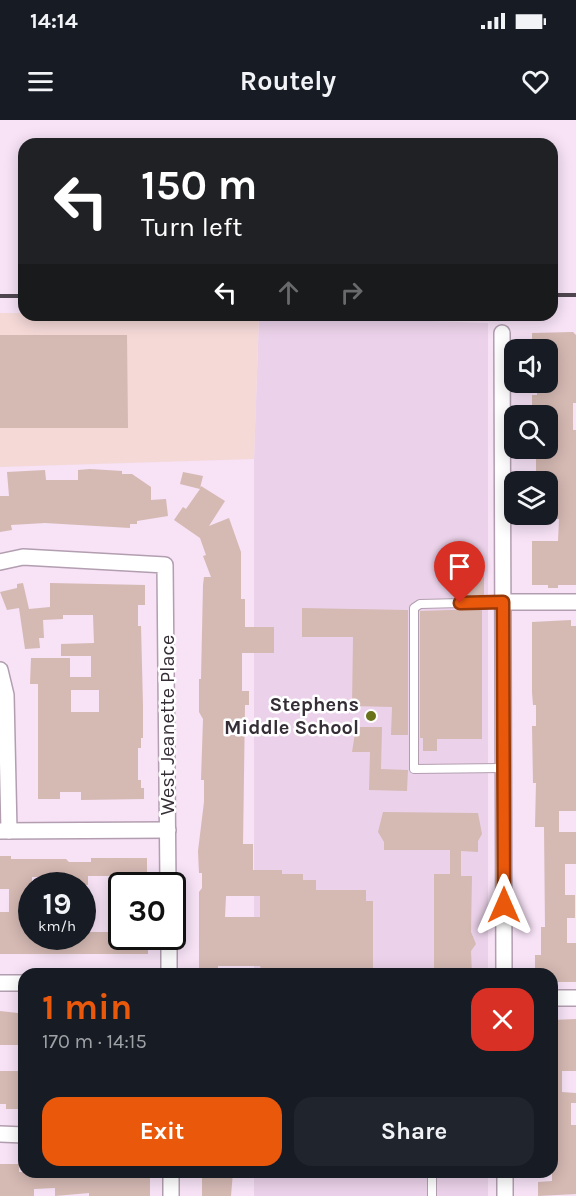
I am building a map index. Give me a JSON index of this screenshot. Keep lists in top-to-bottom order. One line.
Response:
{"streets":{"street":["West Jeanette Place"]},"places":["Stephens Middle School"],"page":{"status":"14:14","header":"Routely","turn":["150 m","Turn left"],"speed":"19 km/h","limit":"30","heading":["1 min","170 m · 14:15"],"buttons":["Exit","Share"]}}
